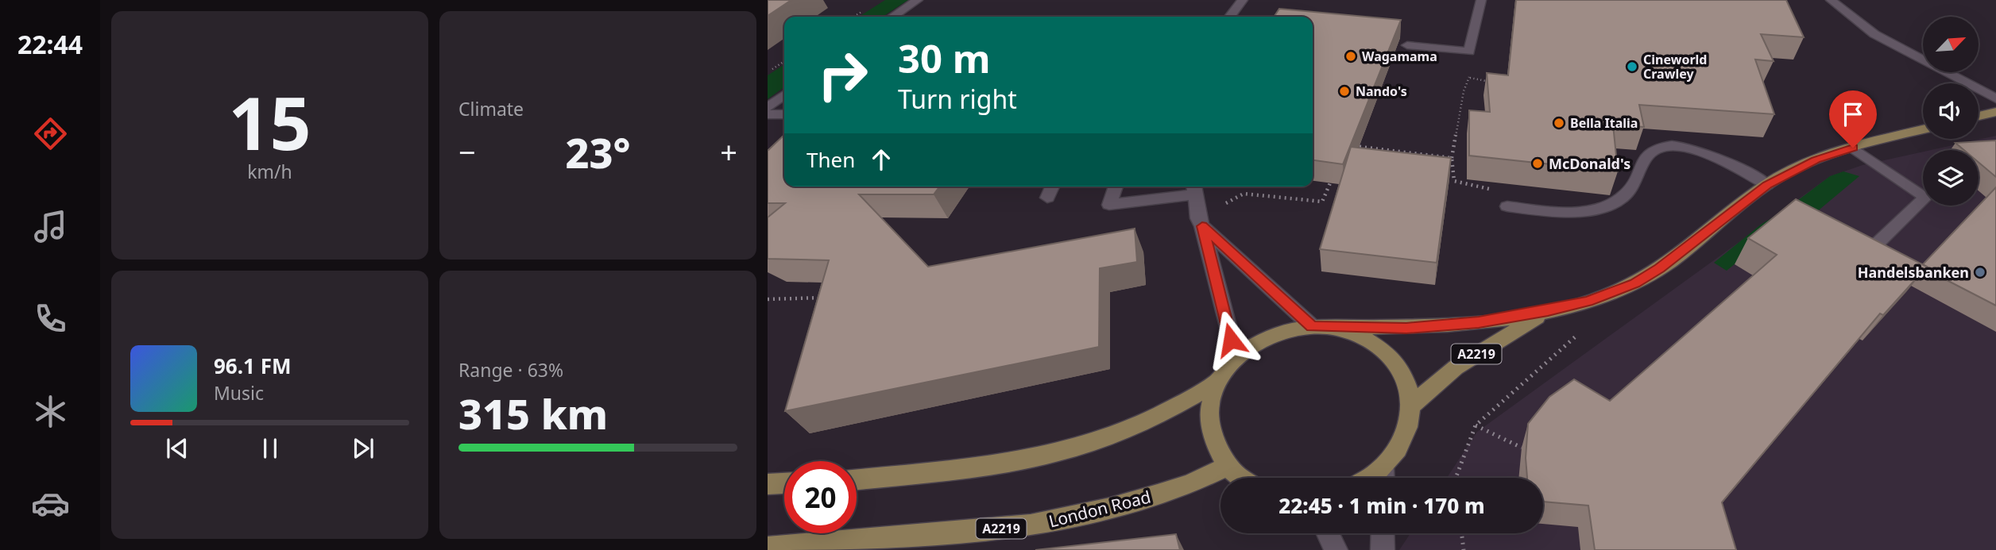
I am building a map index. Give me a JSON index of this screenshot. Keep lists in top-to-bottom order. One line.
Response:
{"streets":{"main road":["A2219","London Road"]},"crossings":[["A2219","London Road"]],"places":["Wagamama","Cineworld Crawley","Nando's","Bella Italia","McDonald's","Handelsbanken"],"north":"top right","page":{"tabs":"22:44","tile":[["15","km/h"],"Climate",["Range · 63%","315 km"]],"turn":["30 m","Turn right"],"heat":["−","23°","+"],"then":"Then","song":["96.1 FM","Music"],"limit":"20","trip":"22:45 · 1 min · 170 m"}}
